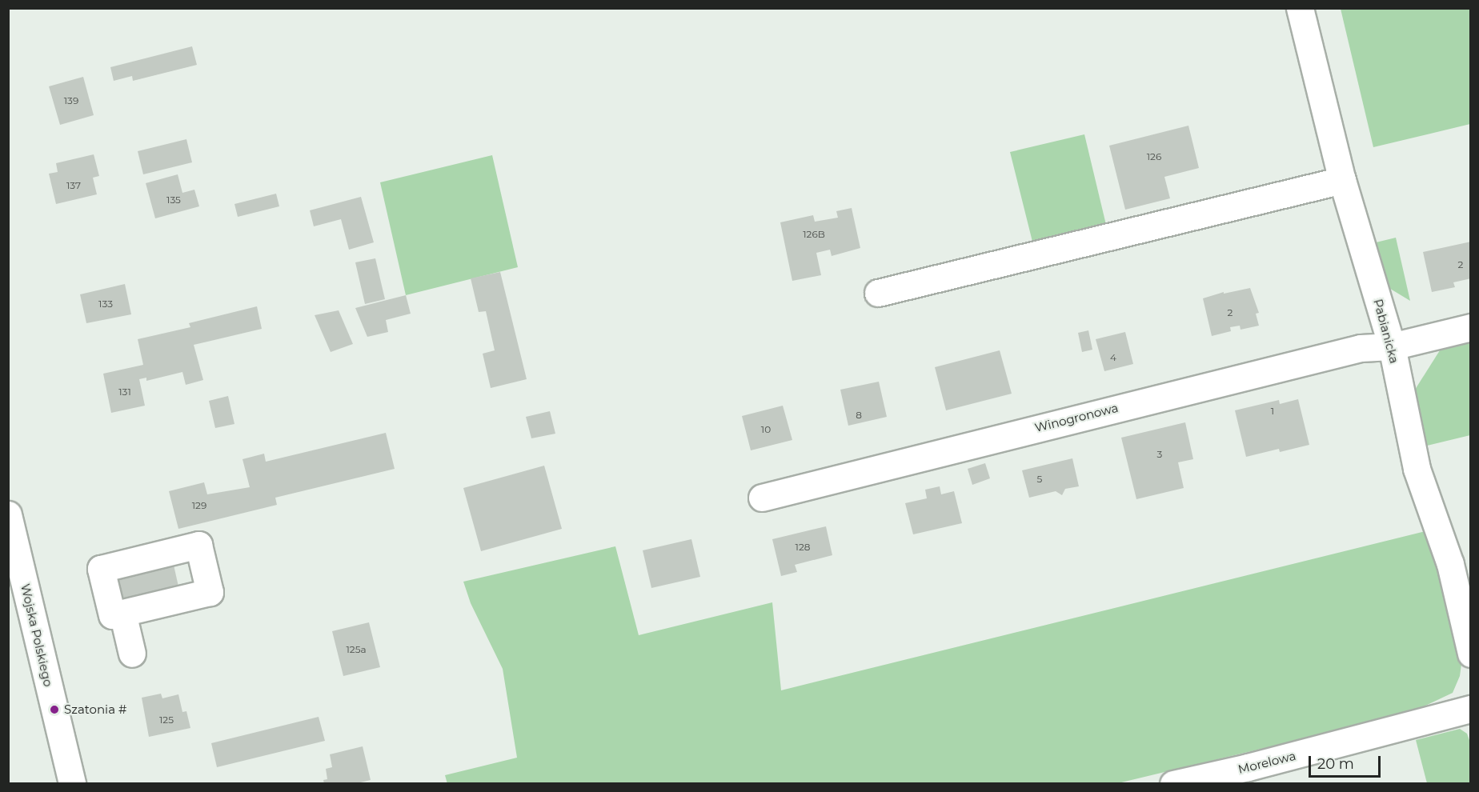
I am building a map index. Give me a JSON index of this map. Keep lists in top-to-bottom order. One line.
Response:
{"streets":{"street":["Pabianicka","Winogronowa","Wojska Polskiego","Morelowa"]},"crossings":[["Pabianicka","Winogronowa"]],"places":["Szatonia #"],"house_numbers":["139","126","137","135","126B","2","133","2","4","131","1","8","10","3","5","129","128","125a","125"],"scale_bar":"20 m"}
